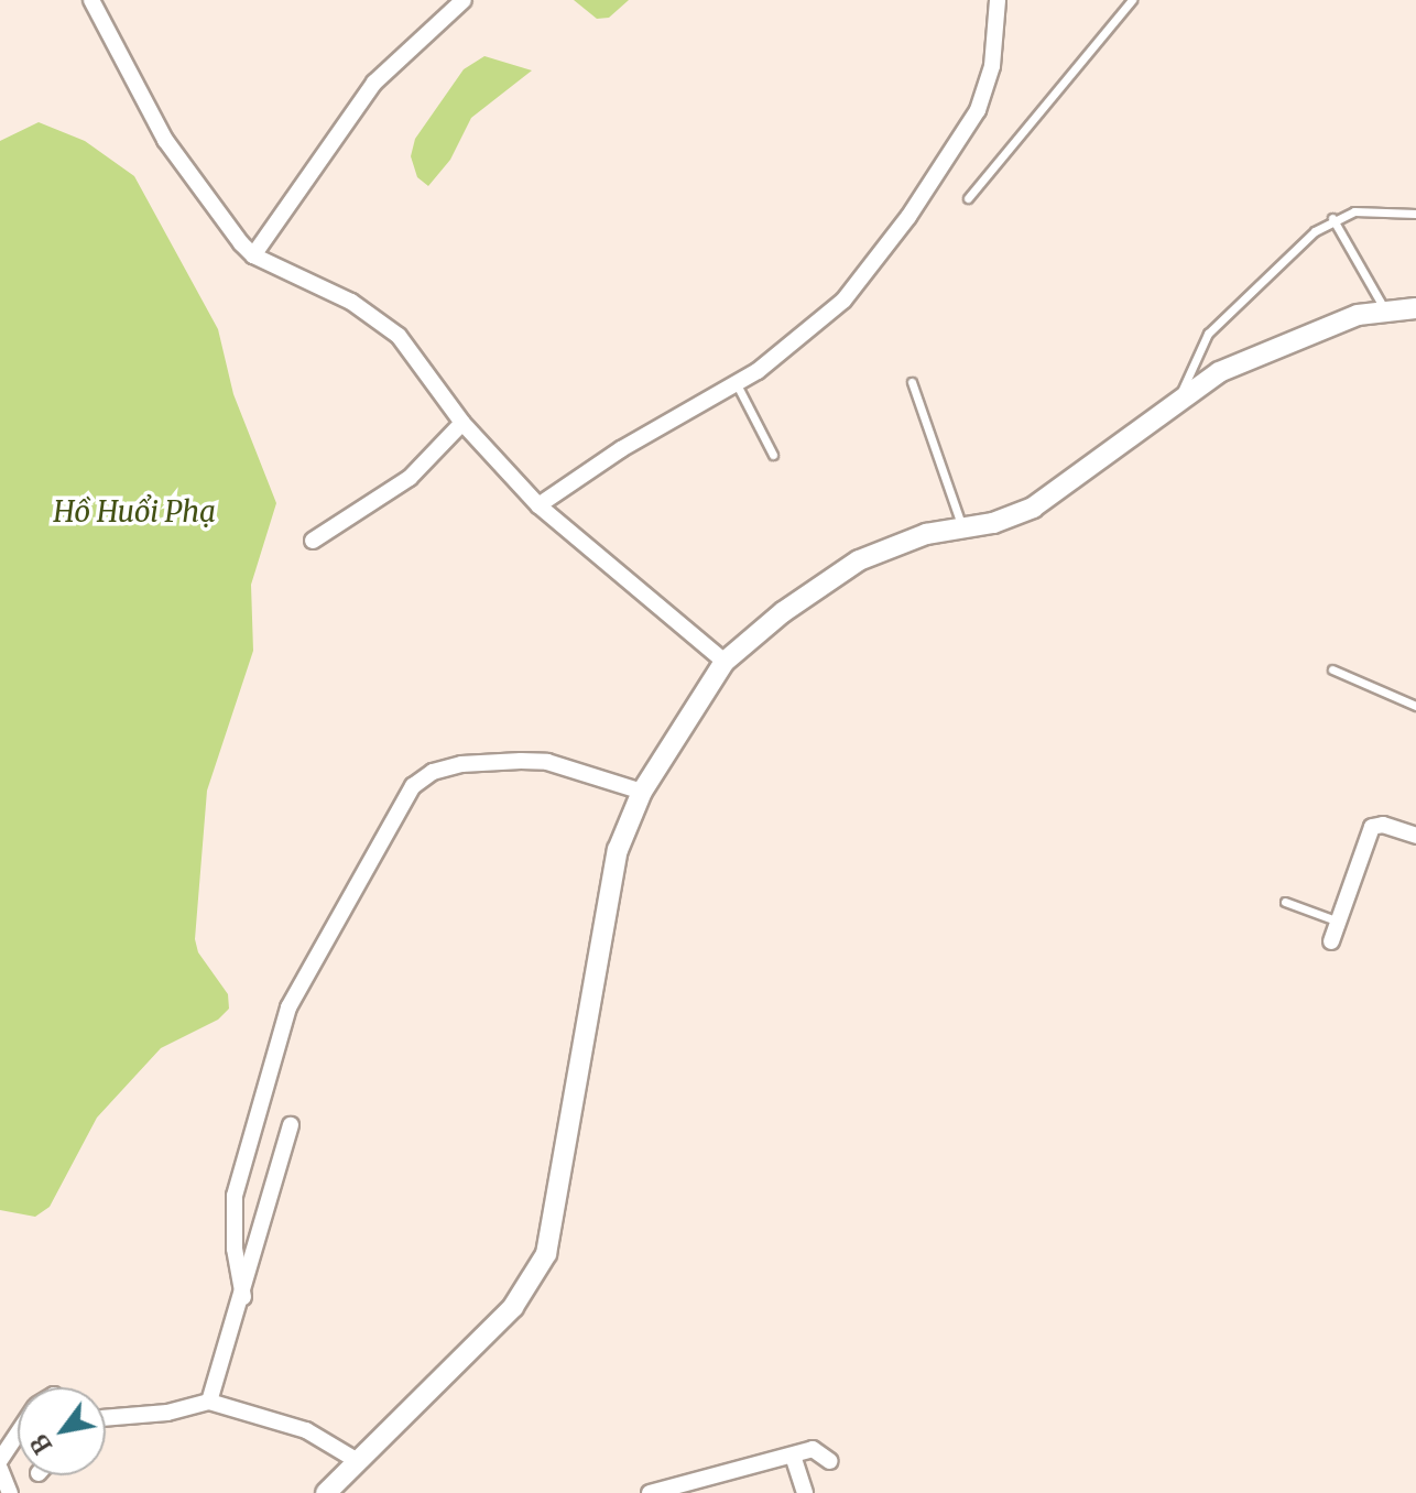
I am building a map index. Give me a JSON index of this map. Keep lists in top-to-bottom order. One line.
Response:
{"water":["Hồ Huổi Phạ"],"north":"bottom left"}
